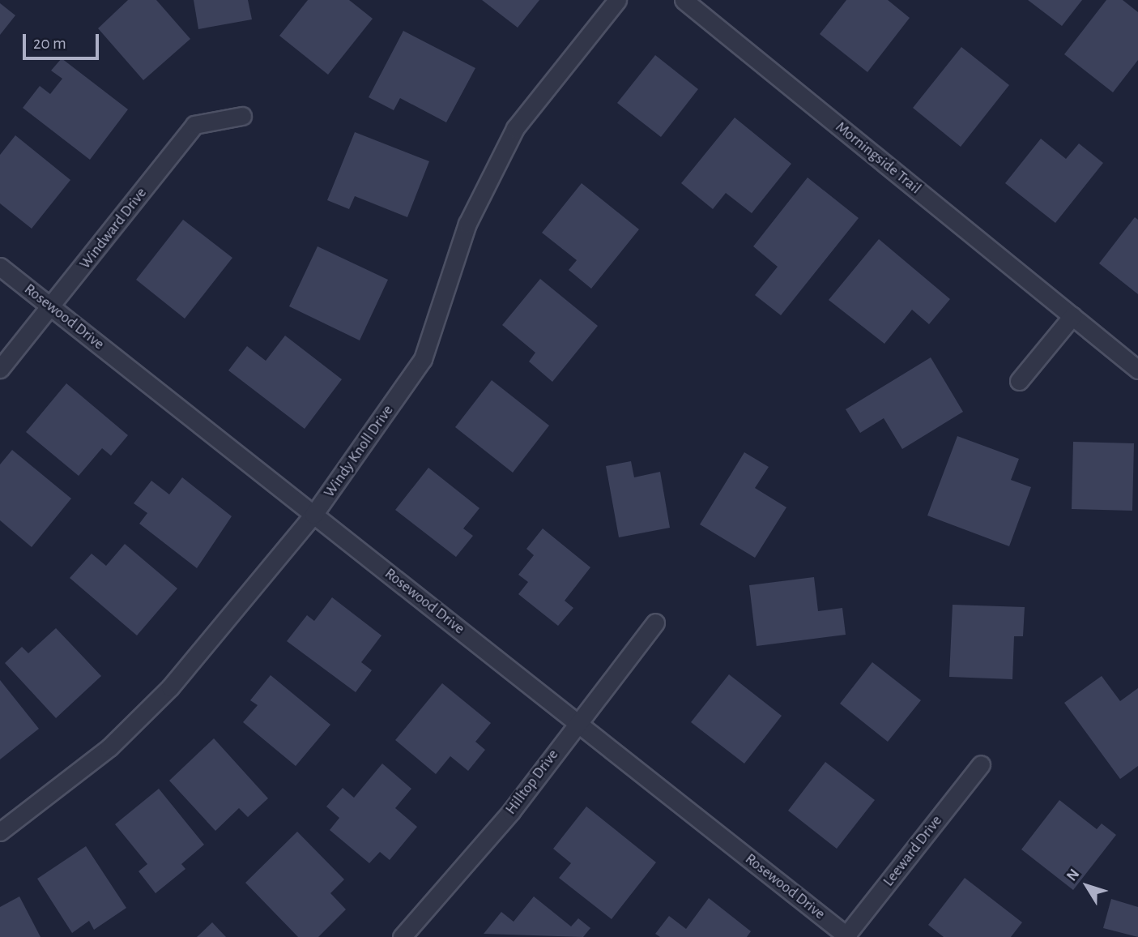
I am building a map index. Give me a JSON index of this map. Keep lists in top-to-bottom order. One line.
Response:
{"streets":{"street":["Morningside Trail","Windward Drive","Rosewood Drive","Windy Knoll Drive","Hilltop Drive","Leeward Drive"]},"crossings":[["Windward Drive","Rosewood Drive"],["Rosewood Drive","Windy Knoll Drive"],["Rosewood Drive","Hilltop Drive"],["Rosewood Drive","Leeward Drive"]],"scale_bar":"20 m","north":"top left"}
